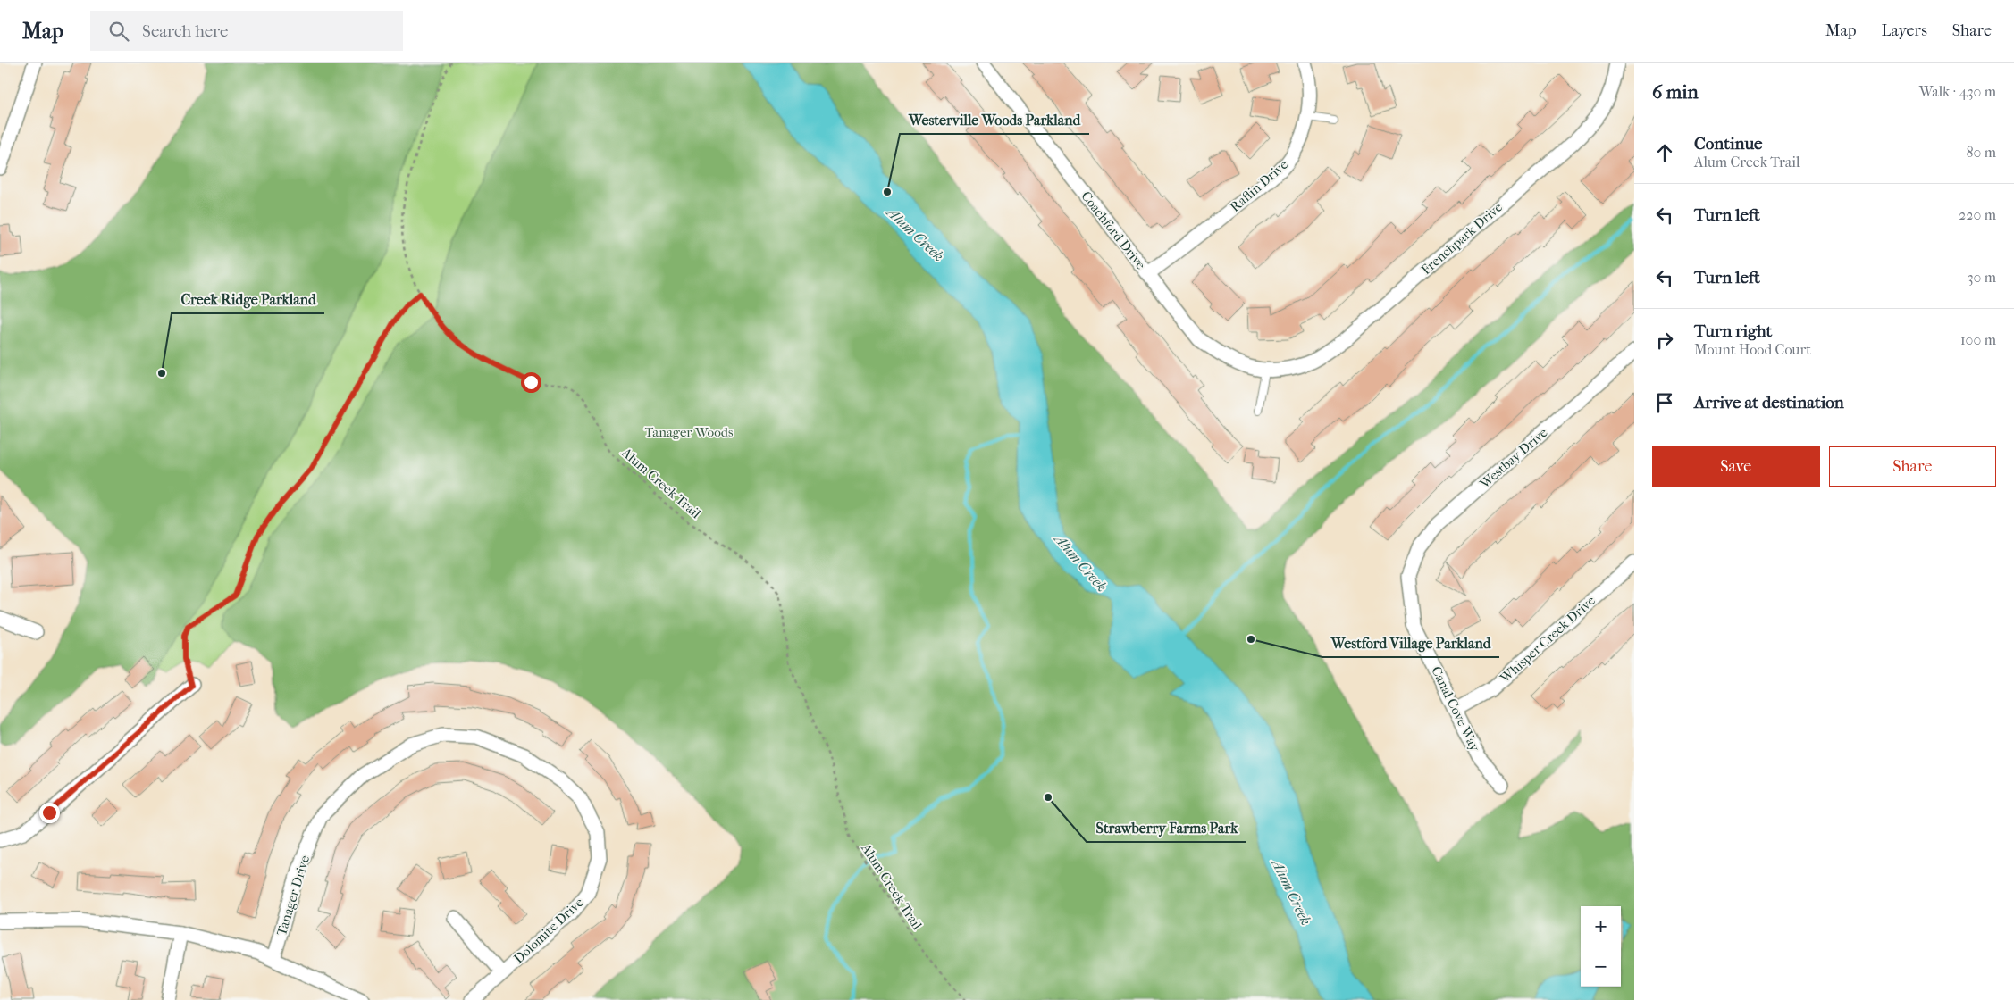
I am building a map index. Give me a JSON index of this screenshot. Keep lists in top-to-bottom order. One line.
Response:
{"streets":{"street":["Raflin Drive","Coachford Drive","Frenchpark Drive","Westbay Drive","Whisper Creek Drive","Canal Cove Way","Tanager Drive","Dolomite Drive"],"path":["Alum Creek Trail"]},"crossings":[["Raflin Drive","Coachford Drive"],["Coachford Drive","Frenchpark Drive"],["Westbay Drive","Canal Cove Way"],["Whisper Creek Drive","Canal Cove Way"],["Tanager Drive","Dolomite Drive"]],"water":["Alum Creek"],"parks":["Tanager Woods"],"places":["Westerville Woods Parkland","Creek Ridge Parkland","Westford Village Parkland","Strawberry Farms Park"],"page":{"header":"Map","search":"Search here","nav":["Map","Layers","Share"],"heading":["6 min","Walk · 430 m"],"list":[["Continue","Alum Creek Trail","80 m"],["Turn left","220 m"],["Turn left","30 m"],["Turn right","Mount Hood Court","100 m"],"Arrive at destination"],"buttons":["Save","Share"],"map_buttons":["+","−"]}}
